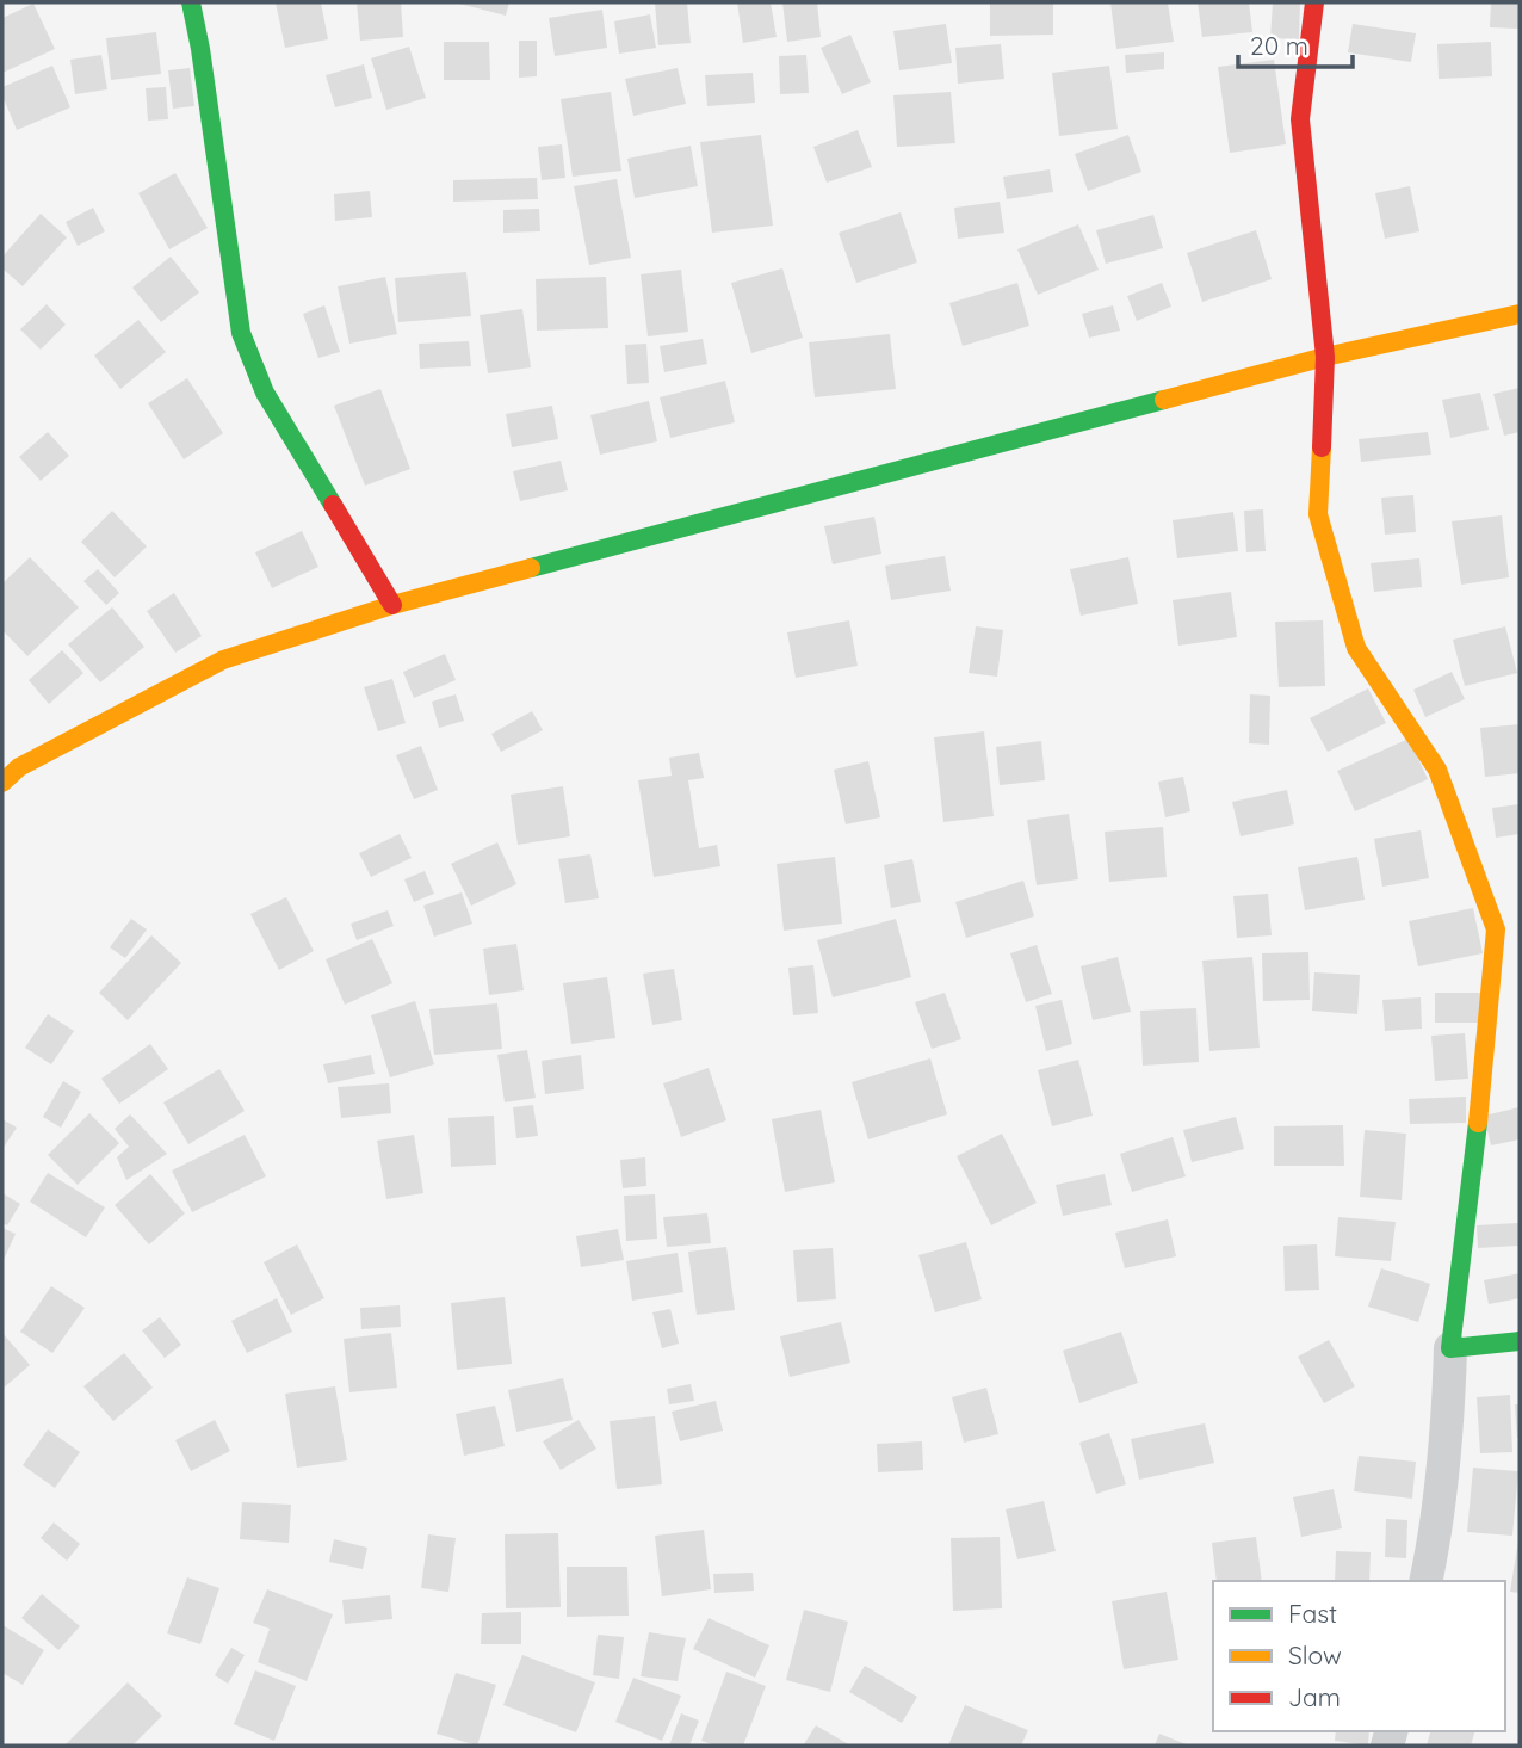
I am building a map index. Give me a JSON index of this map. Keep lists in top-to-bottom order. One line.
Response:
{"legend":["Fast","Slow","Jam"],"scale_bar":"20 m"}
